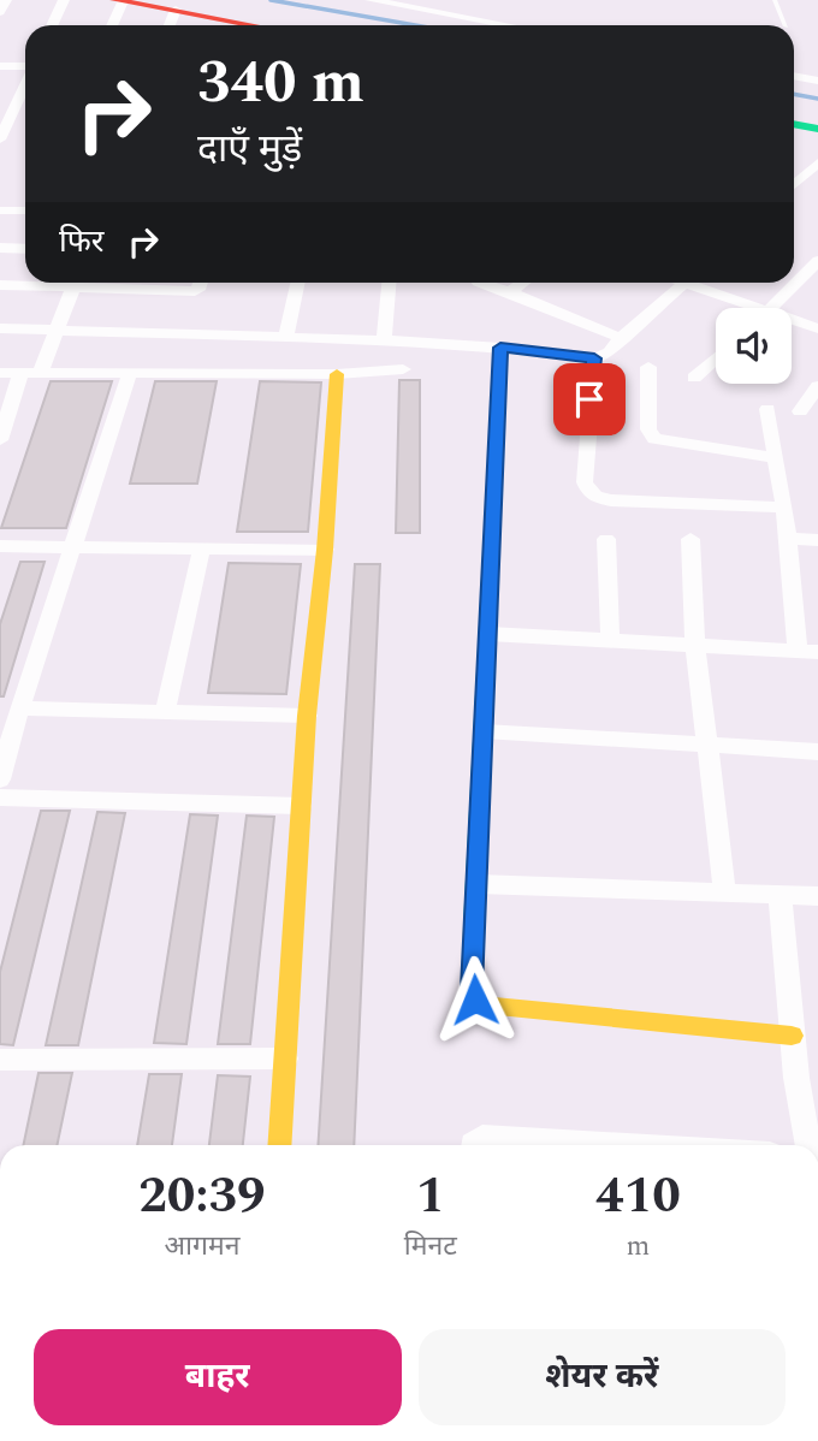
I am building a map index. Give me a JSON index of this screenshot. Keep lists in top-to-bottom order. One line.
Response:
{"page":{"turn":["340 m","दाएँ मुड़ें"],"then":"फिर","eta":["20:39","आगमन","1","मिनट","410","m"],"buttons":["बाहर","शेयर करें"]}}
